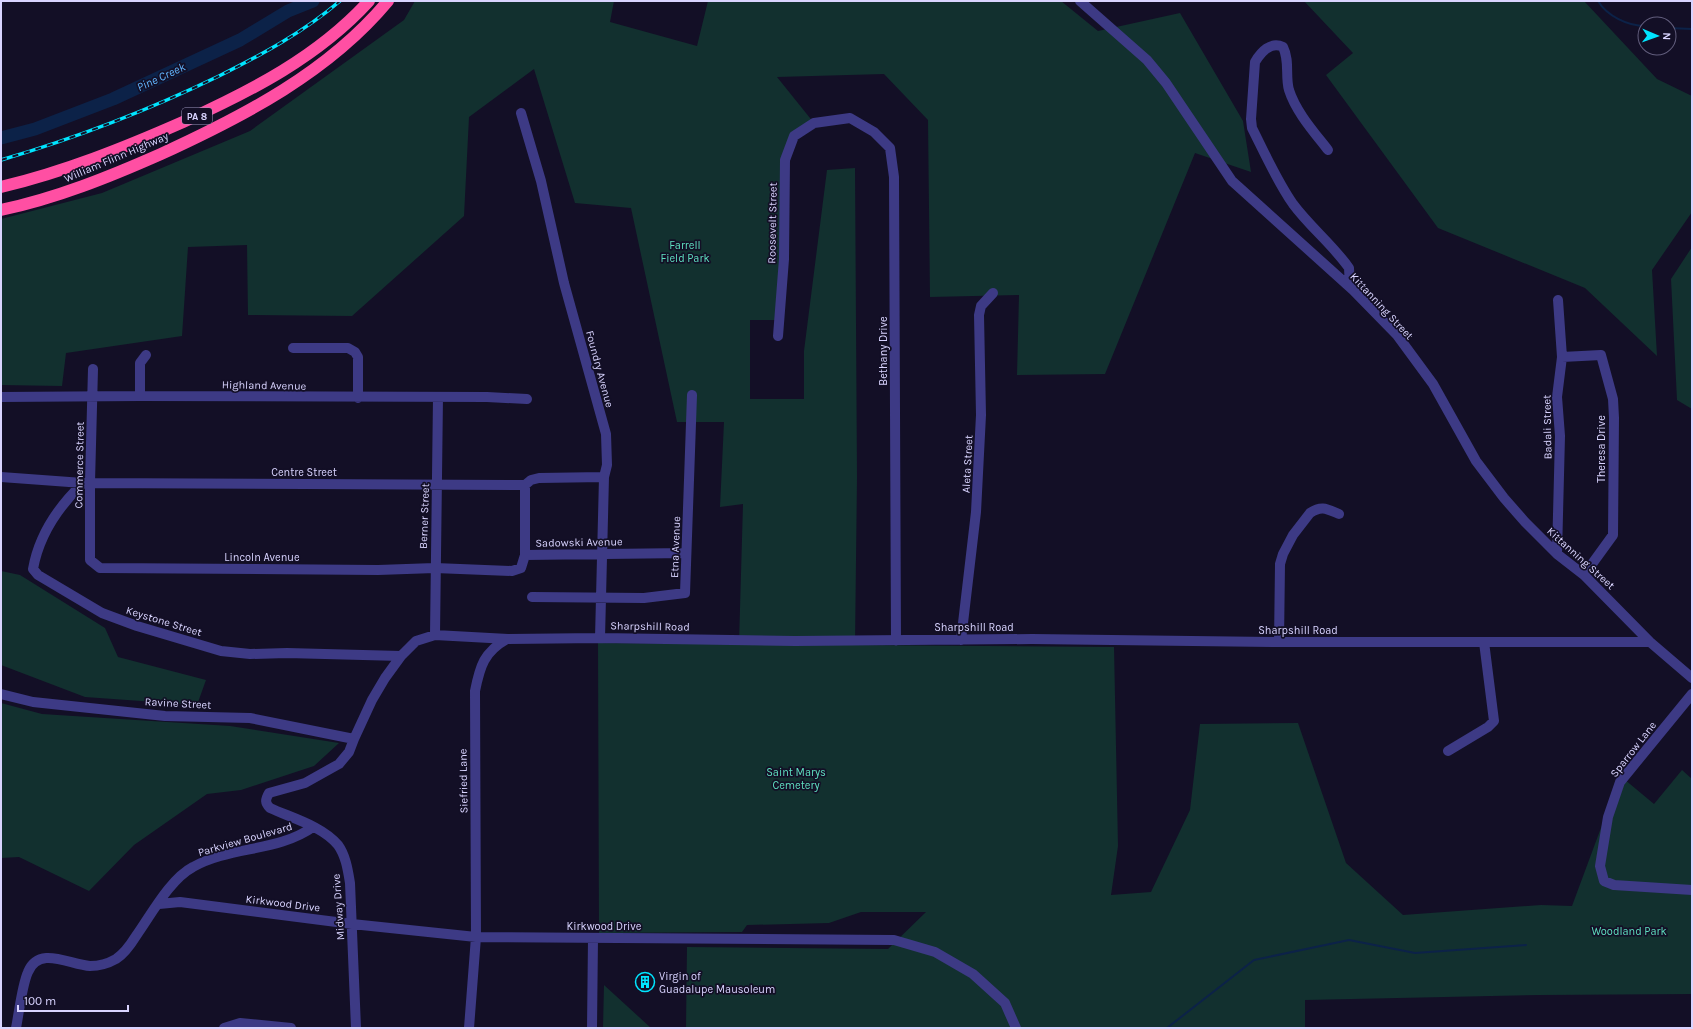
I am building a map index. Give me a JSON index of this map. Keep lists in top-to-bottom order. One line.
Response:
{"streets":{"highway":["PA 8","William Flinn Highway"],"street":["Roosevelt Street","Kittanning Street","Bethany Drive","Foundry Avenue","Highland Avenue","Badali Street","Theresa Drive","Aleta Street","Commerce Street","Centre Street","Berner Street","Sadowski Avenue","Etna Avenue","Lincoln Avenue","Keystone Street","Sharpshill Road","Ravine Street","Sparrow Lane","Siefried Lane","Parkview Boulevard","Kirkwood Drive","Midway Drive"]},"crossings":[["Roosevelt Street","Bethany Drive"],["Kittanning Street","Badali Street"],["Kittanning Street","Theresa Drive"],["Kittanning Street","Sharpshill Road"],["Bethany Drive","Sharpshill Road"],["Foundry Avenue","Centre Street"],["Foundry Avenue","Sadowski Avenue"],["Foundry Avenue","Etna Avenue"],["Foundry Avenue","Sharpshill Road"],["Highland Avenue","Commerce Street"],["Highland Avenue","Berner Street"],["Badali Street","Theresa Drive"],["Aleta Street","Sharpshill Road"],["Commerce Street","Centre Street"],["Commerce Street","Lincoln Avenue"],["Commerce Street","Keystone Street"],["Centre Street","Berner Street"],["Centre Street","Keystone Street"],["Berner Street","Sadowski Avenue"],["Berner Street","Lincoln Avenue"],["Berner Street","Sharpshill Road"],["Sadowski Avenue","Etna Avenue"],["Sadowski Avenue","Lincoln Avenue"],["Keystone Street","Sharpshill Road"],["Sharpshill Road","Ravine Street"],["Sharpshill Road","Siefried Lane"],["Sharpshill Road","Midway Drive"],["Ravine Street","Midway Drive"],["Siefried Lane","Kirkwood Drive"],["Parkview Boulevard","Kirkwood Drive"],["Parkview Boulevard","Midway Drive"],["Kirkwood Drive","Midway Drive"]],"water":["Pine Creek"],"parks":["Farrell Field Park","Saint Marys Cemetery","Woodland Park"],"places":{"building":["Virgin of Guadalupe Mausoleum"]},"scale_bar":"100 m","north":"right"}
